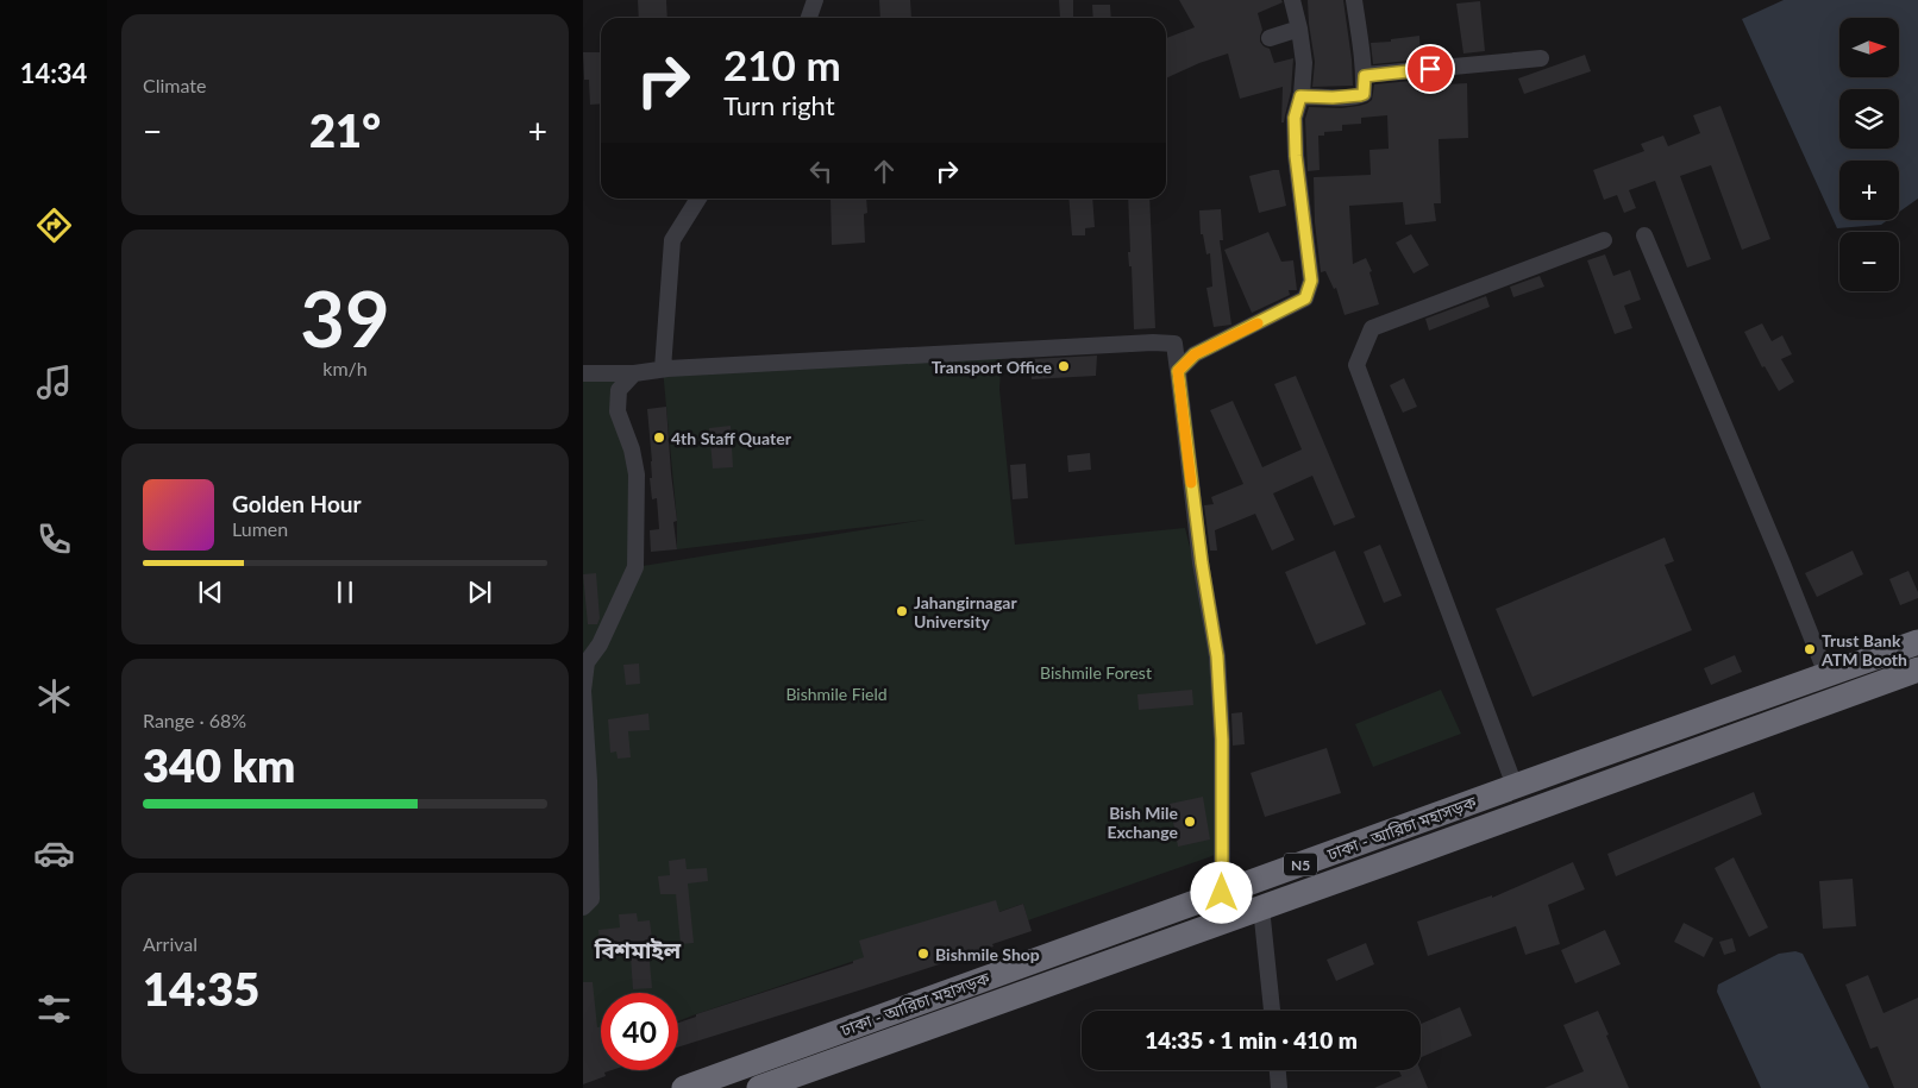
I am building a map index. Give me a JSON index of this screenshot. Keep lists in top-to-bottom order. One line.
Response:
{"streets":{"highway":["ঢাকা - আরিচা মহাসড়ক","N5"]},"districts":["বিশমাইল"],"parks":["Bishmile Forest","Bishmile Field"],"places":["Transport Office","4th Staff Quater","Jahangirnagar University","Trust Bank ATM Booth","Bish Mile Exchange","Bishmile Shop"],"north":"right","page":{"tabs":"14:34","tile":["Climate",["39","km/h"],["Range · 68%","340 km"],["Arrival","14:35"]],"map_buttons":["+","−"],"turn":["210 m","Turn right"],"heat":["−","21°","+"],"song":["Golden Hour","Lumen"],"limit":"40","trip":"14:35 · 1 min · 410 m"}}
